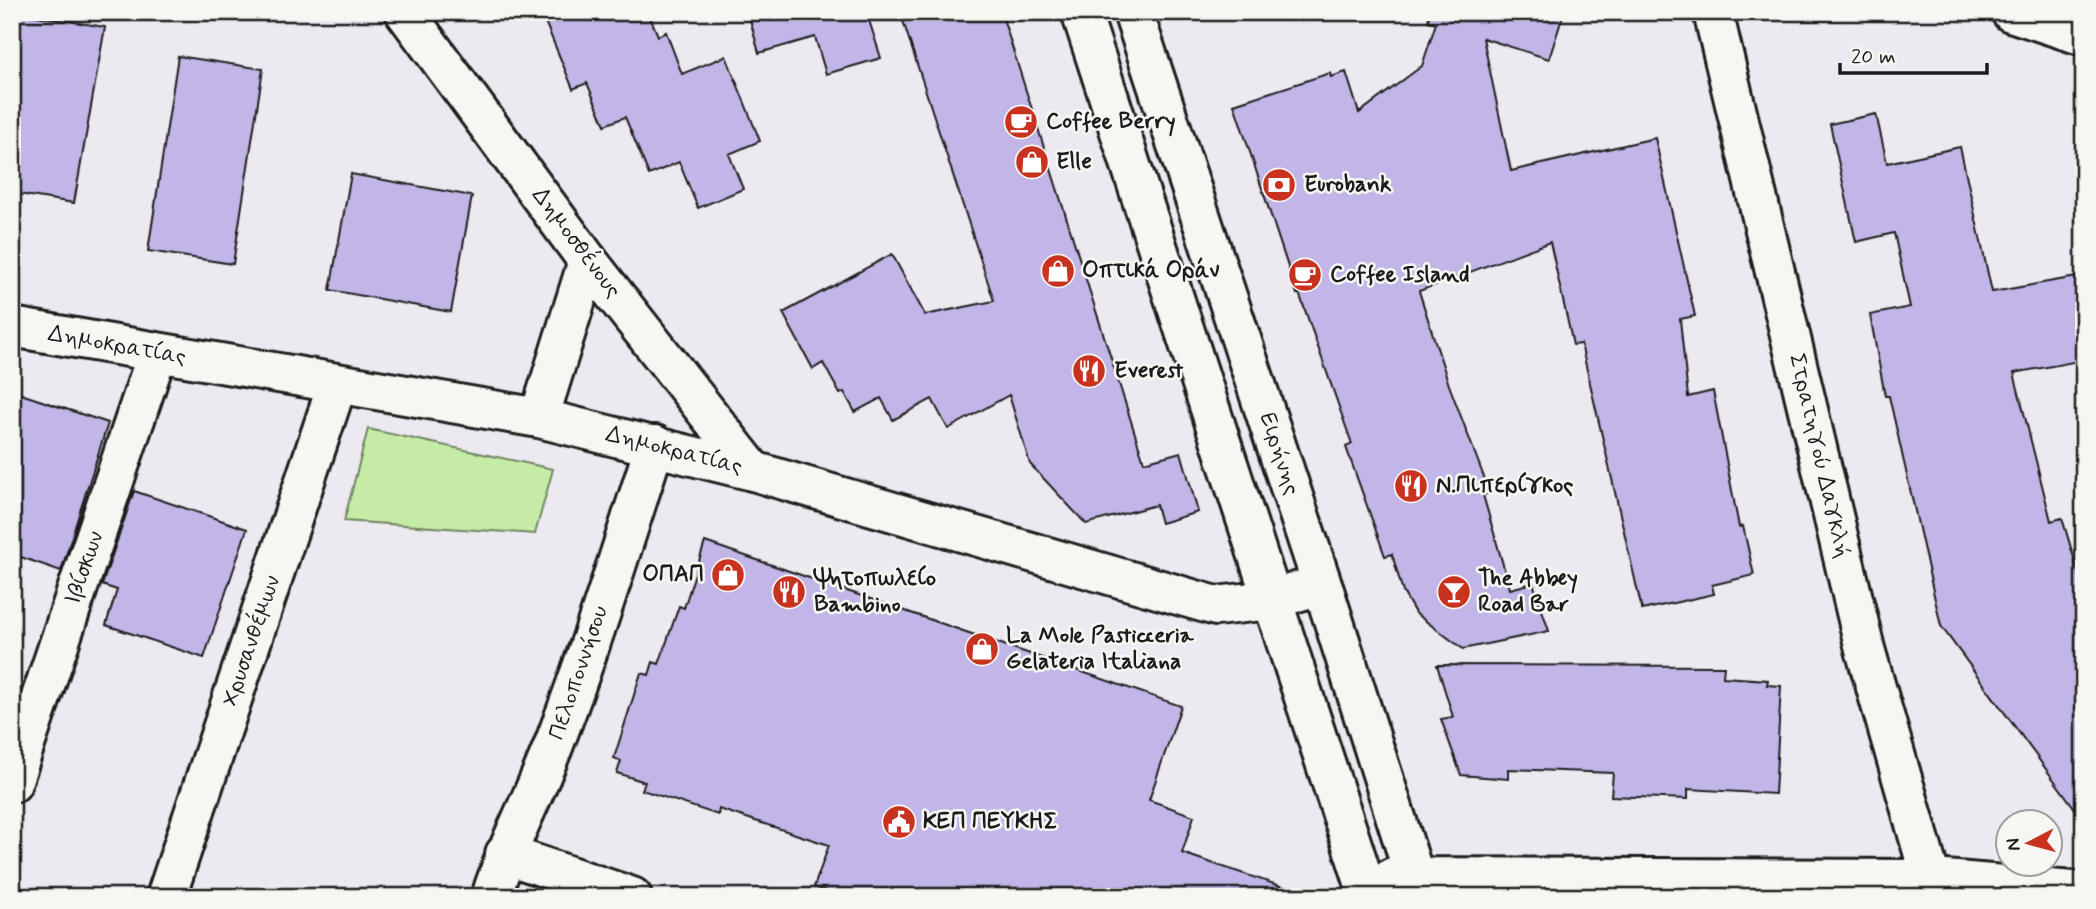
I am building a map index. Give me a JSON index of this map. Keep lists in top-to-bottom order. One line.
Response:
{"streets":{"street":["Δημοσθένους","Δημοκρατίας","Ειρήνης","Στρατηγού Δαγκλή","Ιβίσκων","Χρυσανθέμων","Πελοποννήσου"]},"crossings":[["Δημοσθένους","Δημοκρατίας"],["Δημοκρατίας","Ειρήνης"],["Δημοκρατίας","Ιβίσκων"],["Δημοκρατίας","Χρυσανθέμων"],["Δημοκρατίας","Πελοποννήσου"]],"places":{"cafe":["Coffee Berry","Coffee Island"],"shop":["Elle","Οπτικά Οράν","ΟΠΑΠ","La Mole Pasticceria Gelateria Italiana"],"bank":["Eurobank"],"restaurant":["Everest","Ν.Πιπερίγκος","Ψητοπωλείο Bambino"],"bar":["The Abbey Road Bar"],"public building":["ΚΕΠ ΠΕΥΚΗΣ"]},"scale_bar":"20 m","north":"left"}
